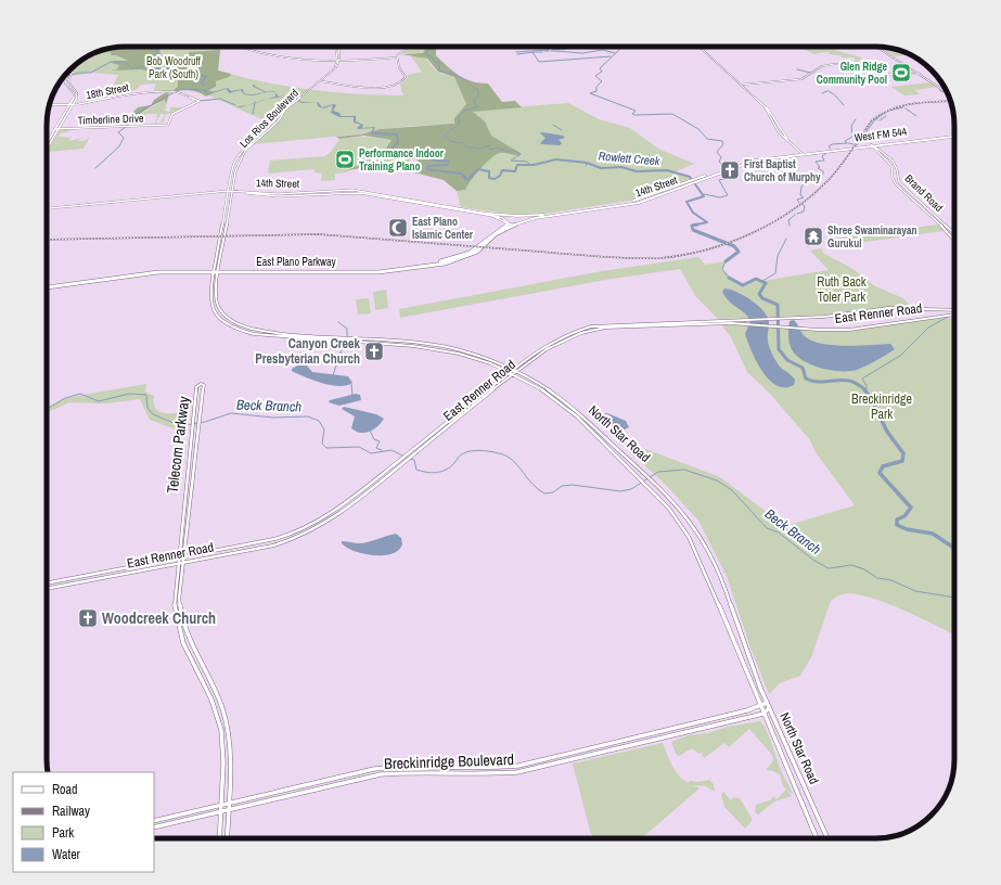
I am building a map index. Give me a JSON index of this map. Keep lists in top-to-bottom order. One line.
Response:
{"streets":{"main road":["18th Street","Los Rios Boulevard","Timberline Drive","West FM 544","14th Street","Brand Road","East Plano Parkway","East Renner Road","North Star Road","Telecom Parkway","Breckinridge Boulevard"]},"crossings":[["18th Street","Timberline Drive"],["Los Rios Boulevard","14th Street"],["Los Rios Boulevard","East Plano Parkway"],["West FM 544","14th Street"],["West FM 544","Brand Road"],["14th Street","East Plano Parkway"],["East Renner Road","North Star Road"],["East Renner Road","Telecom Parkway"],["North Star Road","Breckinridge Boulevard"],["Telecom Parkway","Breckinridge Boulevard"]],"water":["Rowlett Creek","Beck Branch"],"parks":["Bob Woodruff Park (South)","Ruth Back Toler Park","Breckinridge Park"],"places":{"sports":["Glen Ridge Community Pool","Performance Indoor Training Plano"],"church":["First Baptist Church of Murphy","Canyon Creek Presbyterian Church","Woodcreek Church"],"mosque":["East Plano Islamic Center"],"temple":["Shree Swaminarayan Gurukul"]},"legend":["Road","Railway","Park","Water"]}
